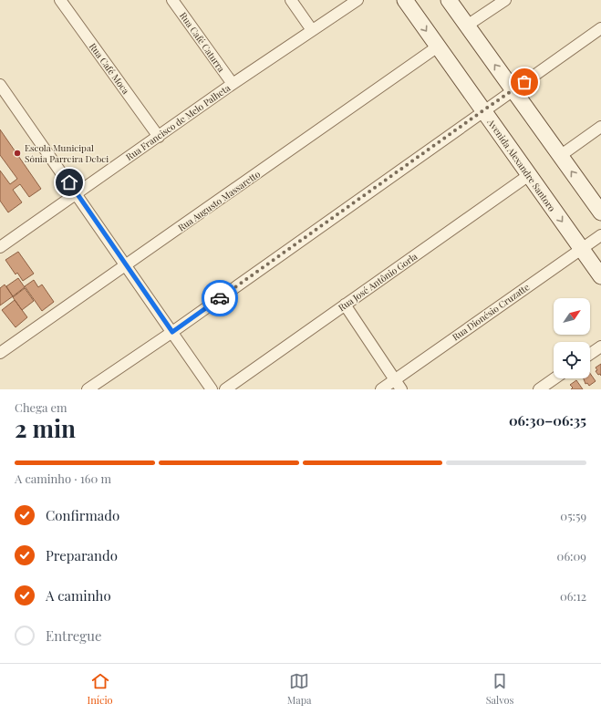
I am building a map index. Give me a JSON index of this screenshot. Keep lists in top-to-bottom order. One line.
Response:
{"streets":{"street":["Rua Café Caturra","Rua Café Moca","Rua Francisco de Melo Palheta","Avenida Alexandre Santoro","Rua Augusto Massaretto","Rua José Antônio Gorla","Rua Dionésio Cruzatte"]},"crossings":[["Rua Café Caturra","Rua Francisco de Melo Palheta"],["Rua Café Moca","Rua Francisco de Melo Palheta"],["Avenida Alexandre Santoro","Rua Augusto Massaretto"],["Avenida Alexandre Santoro","Rua José Antônio Gorla"],["Avenida Alexandre Santoro","Rua Dionésio Cruzatte"]],"places":["Escola Municipal Sônia Parreira Debei"],"north":"top right","page":{"heading":["2 min","Chega em","06:30–06:35"],"bar":"A caminho · 160 m","list":[["Confirmado","05:59"],["Preparando","06:09"],["A caminho","06:12"],"Entregue"],"tabs":["Início","Mapa","Salvos"]}}
